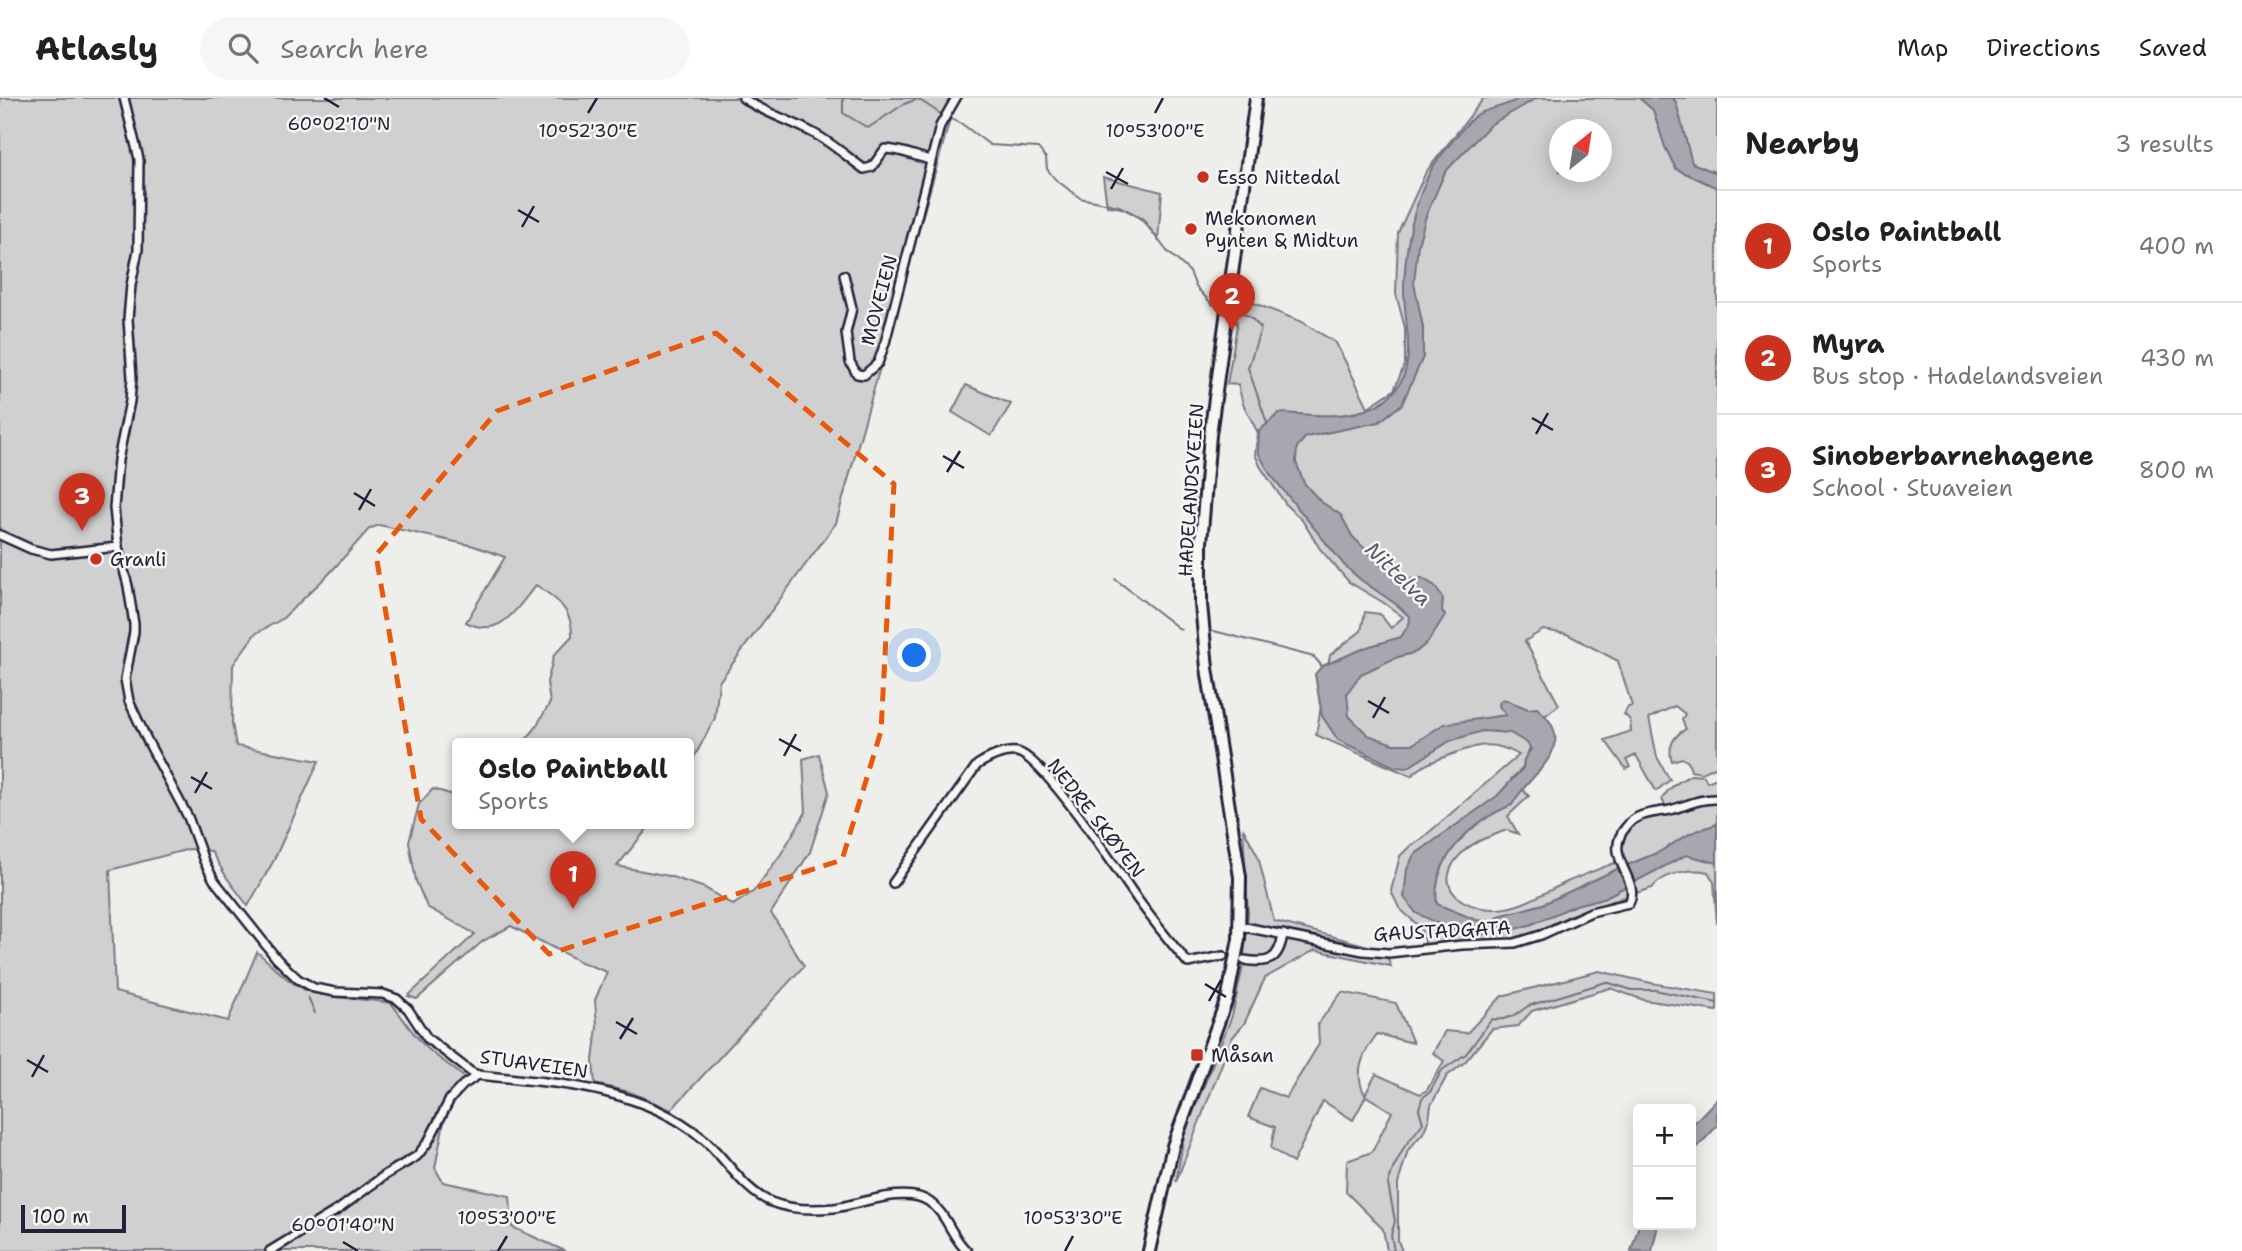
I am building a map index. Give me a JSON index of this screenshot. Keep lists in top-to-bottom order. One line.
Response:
{"streets":{"highway":["HADELANDSVEIEN"],"street":["MOVEIEN","NEDRE SKØYEN","GAUSTADGATA","STUAVEIEN"]},"crossings":[["HADELANDSVEIEN","GAUSTADGATA"]],"water":["Nittelva"],"places":{"other":["Esso Nittedal","Mekonomen Pynten & Midtun","Granli"],"transit":["Måsan"]},"scale_bar":"100 m","north":"top right","page":{"header":"Atlasly","search":"Search here","nav":["Map","Directions","Saved"],"heading":["Nearby","3 results"],"list":[{"mark":"1","name":"Oslo Paintball","note":"Sports","value":"400 m"},{"mark":"2","name":"Myra","note":"Bus stop · Hadelandsveien","value":"430 m"},{"mark":"3","name":"Sinoberbarnehagene","note":"School · Stuaveien","value":"800 m"}],"pins":["2","3","1"],"popup":["Oslo Paintball","Sports"],"map_buttons":["+","−"],"scale":"100 m"},"coordinates":["60°02'10\"N","10°53'00\"E","10°52'30\"E","10°53'30\"E","60°01'40\"N"]}
